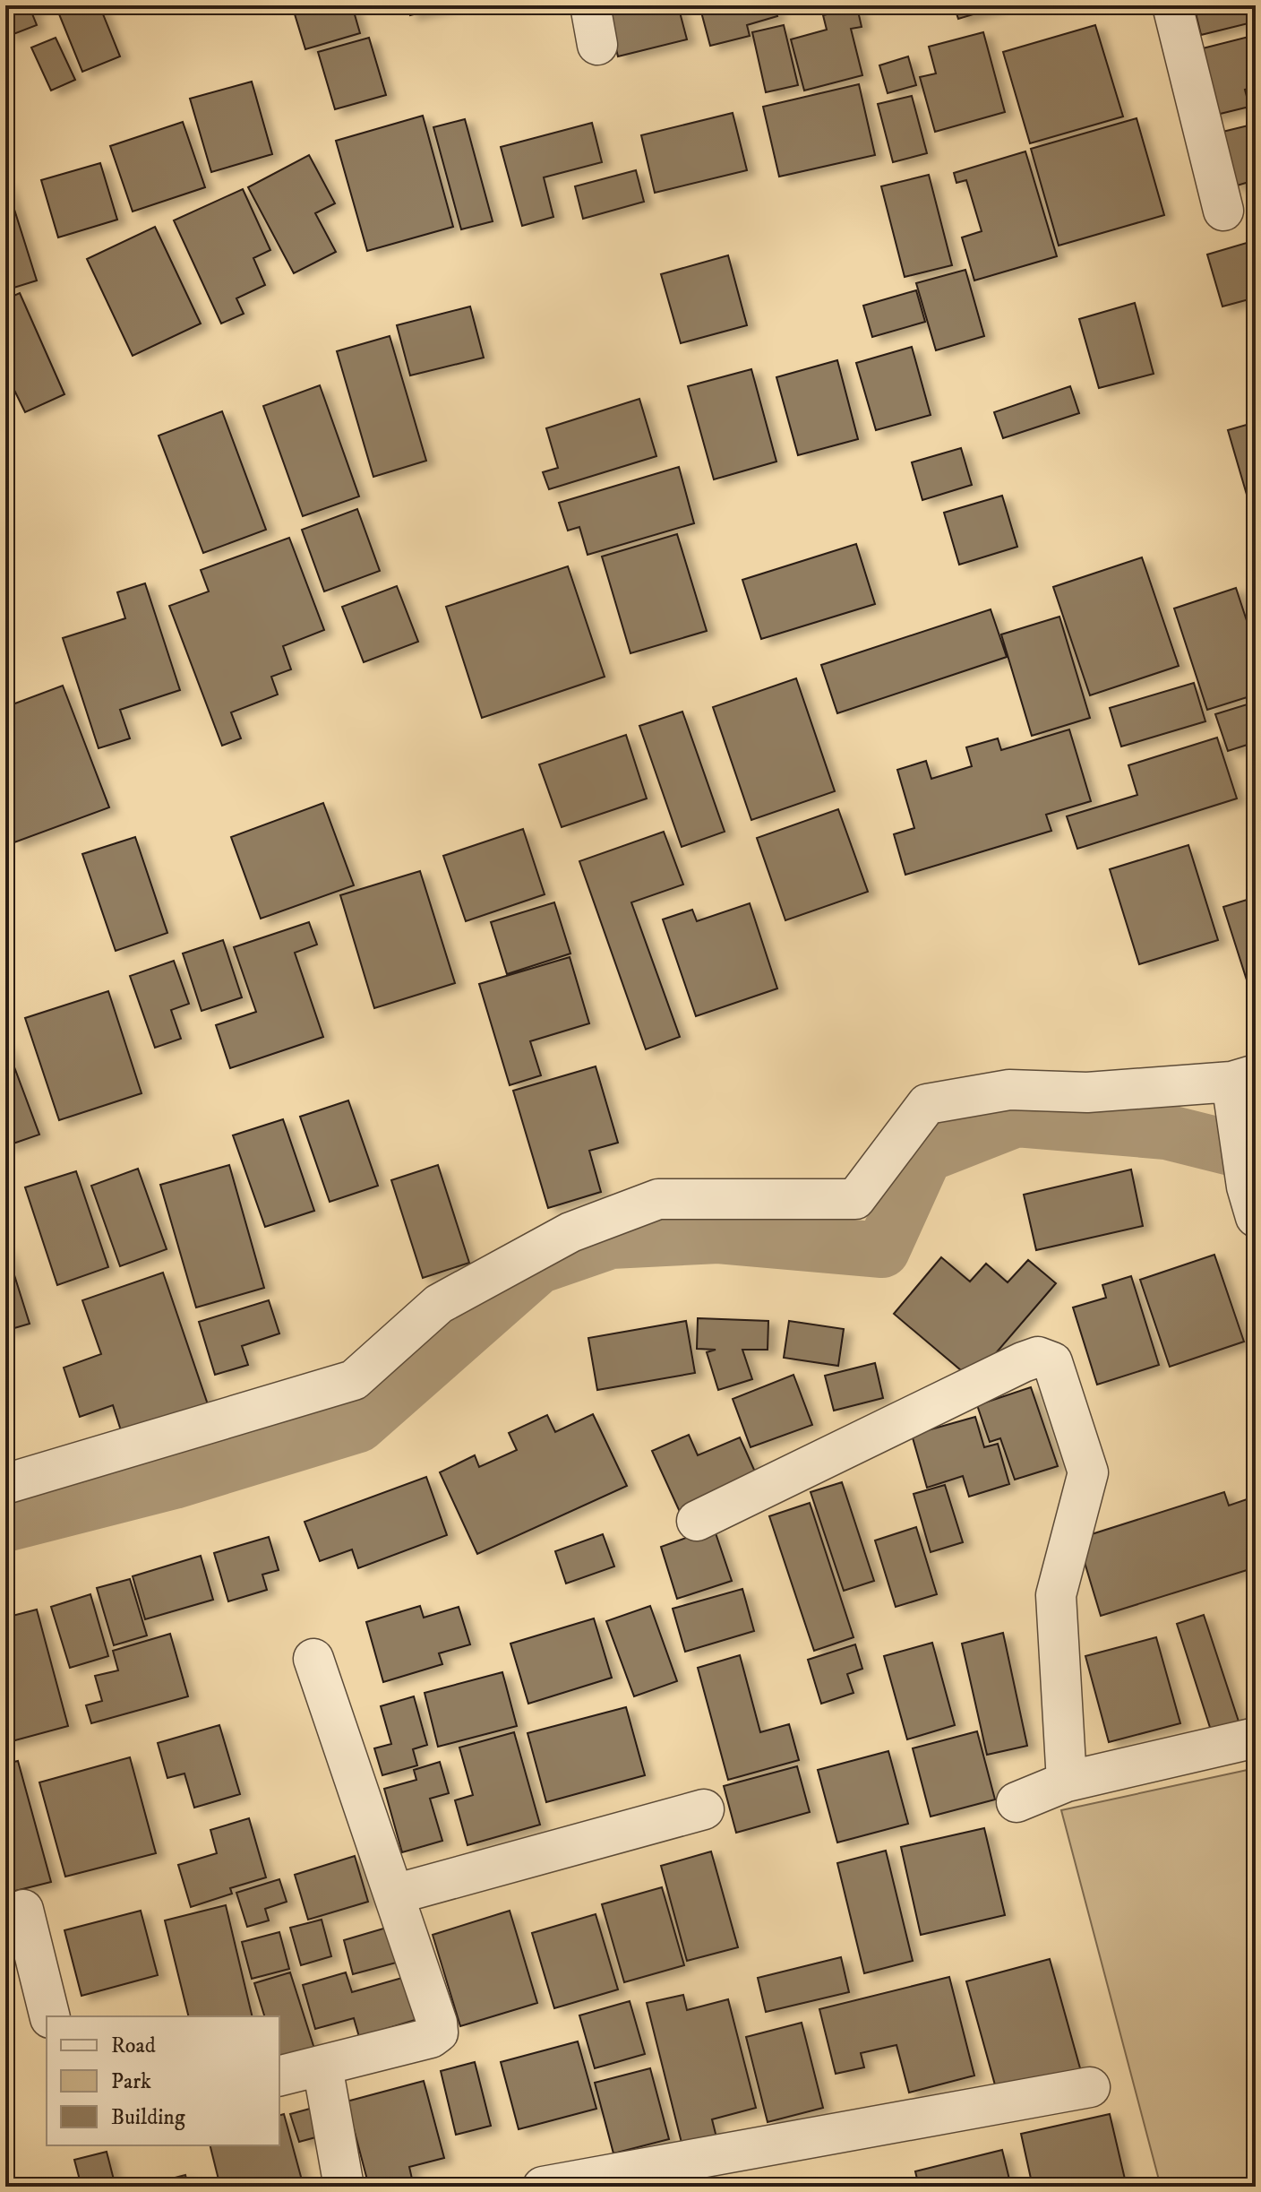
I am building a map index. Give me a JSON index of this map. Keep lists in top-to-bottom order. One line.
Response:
{"legend":["Road","Park","Building"]}
